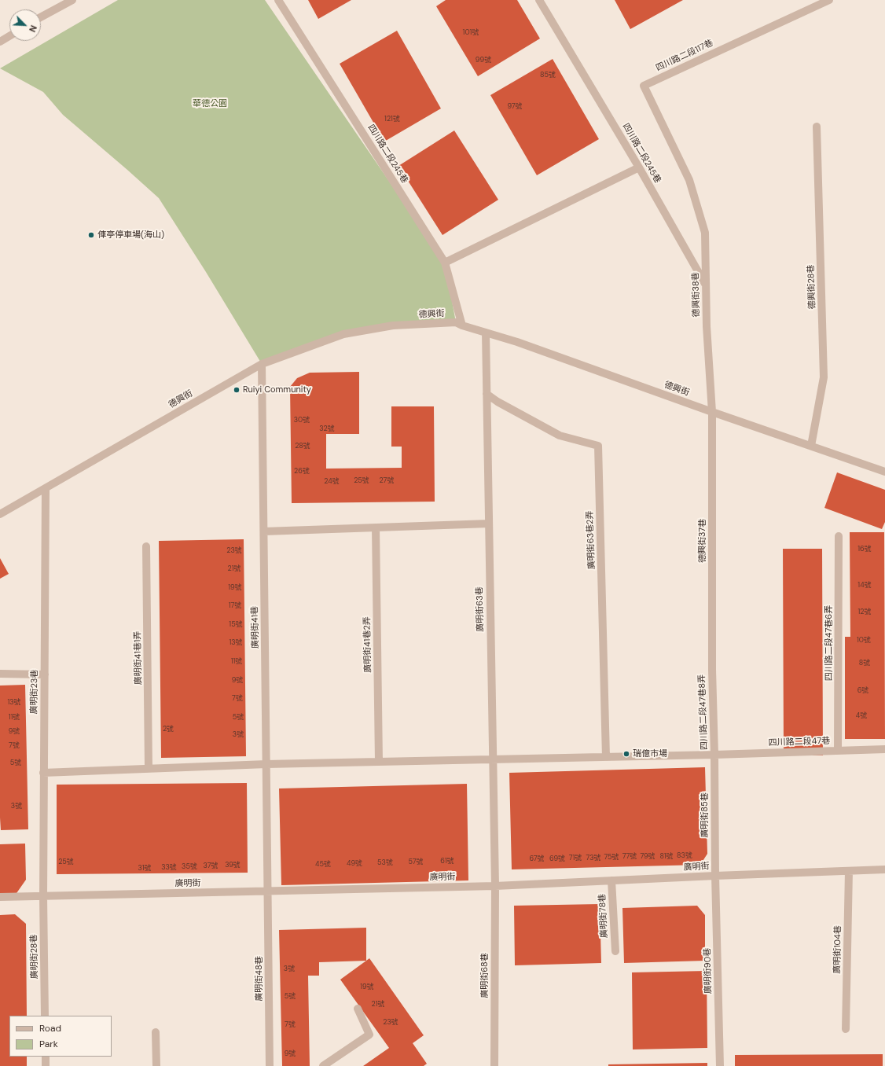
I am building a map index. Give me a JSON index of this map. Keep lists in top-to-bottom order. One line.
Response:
{"streets":{"street":["四川路二段117巷","四川路二段245巷","德興街28巷","德興街38巷","德興街","廣明街63巷2弄","德興街37巷","廣明街63巷","廣明街41巷","四川路二段47巷6弄","廣明街41巷2弄","廣明街41巷1弄","廣明街23巷","四川路二段47巷8弄","四川路二段47巷","廣明街85巷","廣明街","廣明街78巷","廣明街104巷","廣明街28巷","廣明街90巷","廣明街68巷","廣明街48巷"]},"crossings":[["四川路二段117巷","德興街38巷"],["四川路二段245巷","德興街38巷"],["四川路二段245巷","德興街"],["德興街28巷","德興街"],["德興街38巷","德興街"],["德興街38巷","德興街37巷"],["德興街","德興街37巷"],["德興街","廣明街63巷"],["德興街","廣明街41巷"],["德興街","廣明街23巷"],["廣明街63巷2弄","廣明街63巷"],["德興街37巷","四川路二段47巷8弄"],["廣明街63巷","廣明街"],["廣明街63巷","廣明街68巷"],["廣明街41巷","廣明街"],["廣明街41巷","廣明街48巷"],["四川路二段47巷6弄","四川路二段47巷"],["廣明街23巷","廣明街"],["廣明街23巷","廣明街28巷"],["四川路二段47巷8弄","四川路二段47巷"],["四川路二段47巷8弄","廣明街85巷"],["四川路二段47巷","廣明街85巷"],["廣明街85巷","廣明街"],["廣明街85巷","廣明街90巷"],["廣明街","廣明街78巷"],["廣明街","廣明街104巷"],["廣明街","廣明街28巷"],["廣明街","廣明街90巷"],["廣明街","廣明街68巷"],["廣明街","廣明街48巷"]],"parks":["華德公園"],"places":["俥亭停車場(海山)","Ruiyi Community","瑞億市場"],"house_numbers":["101號","99號","85號","97號","121號","30號","32號","28號","26號","25號","27號","24號","16號","23號","21號","14號","19號","17號","12號","15號","10號","13號","11號","8號","9號","6號","7號","13號","4號","11號","5號","2號","9號","3號","7號","5號","3號","83號","77號","79號","81號","75號","71號","73號","67號","69號","61號","25號","57號","53號","49號","45號","39號","37號","35號","33號","31號","3號","19號","5號","21號","23號","7號","9號"],"legend":["Road","Park"],"north":"bottom right"}
